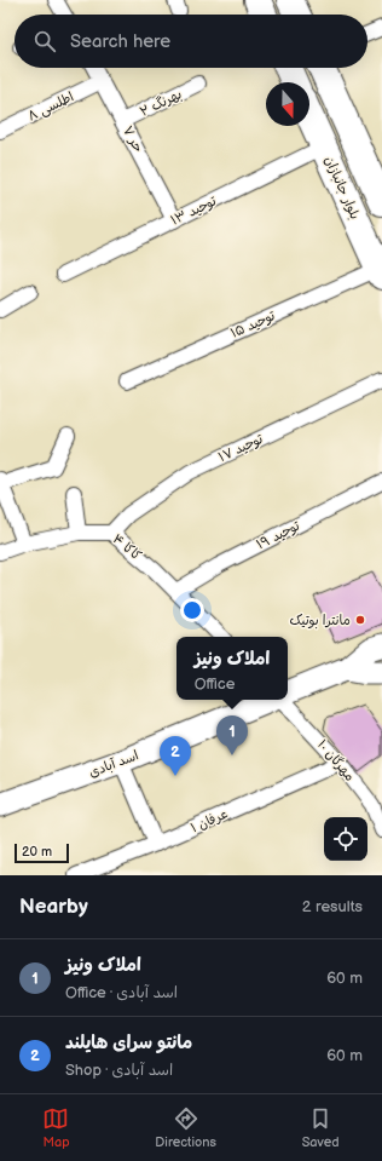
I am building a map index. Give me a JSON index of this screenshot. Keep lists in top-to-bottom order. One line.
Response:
{"streets":{"highway":["بلوار جانبازان"],"main road":["اسد آبادی"],"street":["بهرنگ ۲","اطلسی ۸","حر ۷","توحید ۱۳","توحید ۱۵","توحید ۱۷","توحید ۱۹","کاکا ۴","مهرگان ۱۰","عرفان ۱"]},"crossings":[["بهرنگ ۲","حر ۷"],["اطلسی ۸","حر ۷"],["حر ۷","توحید ۱۳"],["بلوار جانبازان","توحید ۱۳"],["بلوار جانبازان","توحید ۱۵"],["توحید ۱۷","کاکا ۴"],["توحید ۱۹","کاکا ۴"],["مهرگان ۱۰","عرفان ۱"]],"places":["مانترا بوتیک"],"scale_bar":"20 m","north":"bottom","page":{"search":"Search here","popup":["املاک ونیز","Office"],"pins":["1","2"],"scale":"20 m","heading":["Nearby","2 results"],"list":[{"mark":"1","name":"املاک ونیز","note":"Office · اسد آبادی","value":"60 m"},{"mark":"2","name":"مانتو سرای هایلند","note":"Shop · اسد آبادی","value":"60 m"}],"nav":["Map","Directions","Saved"]}}
